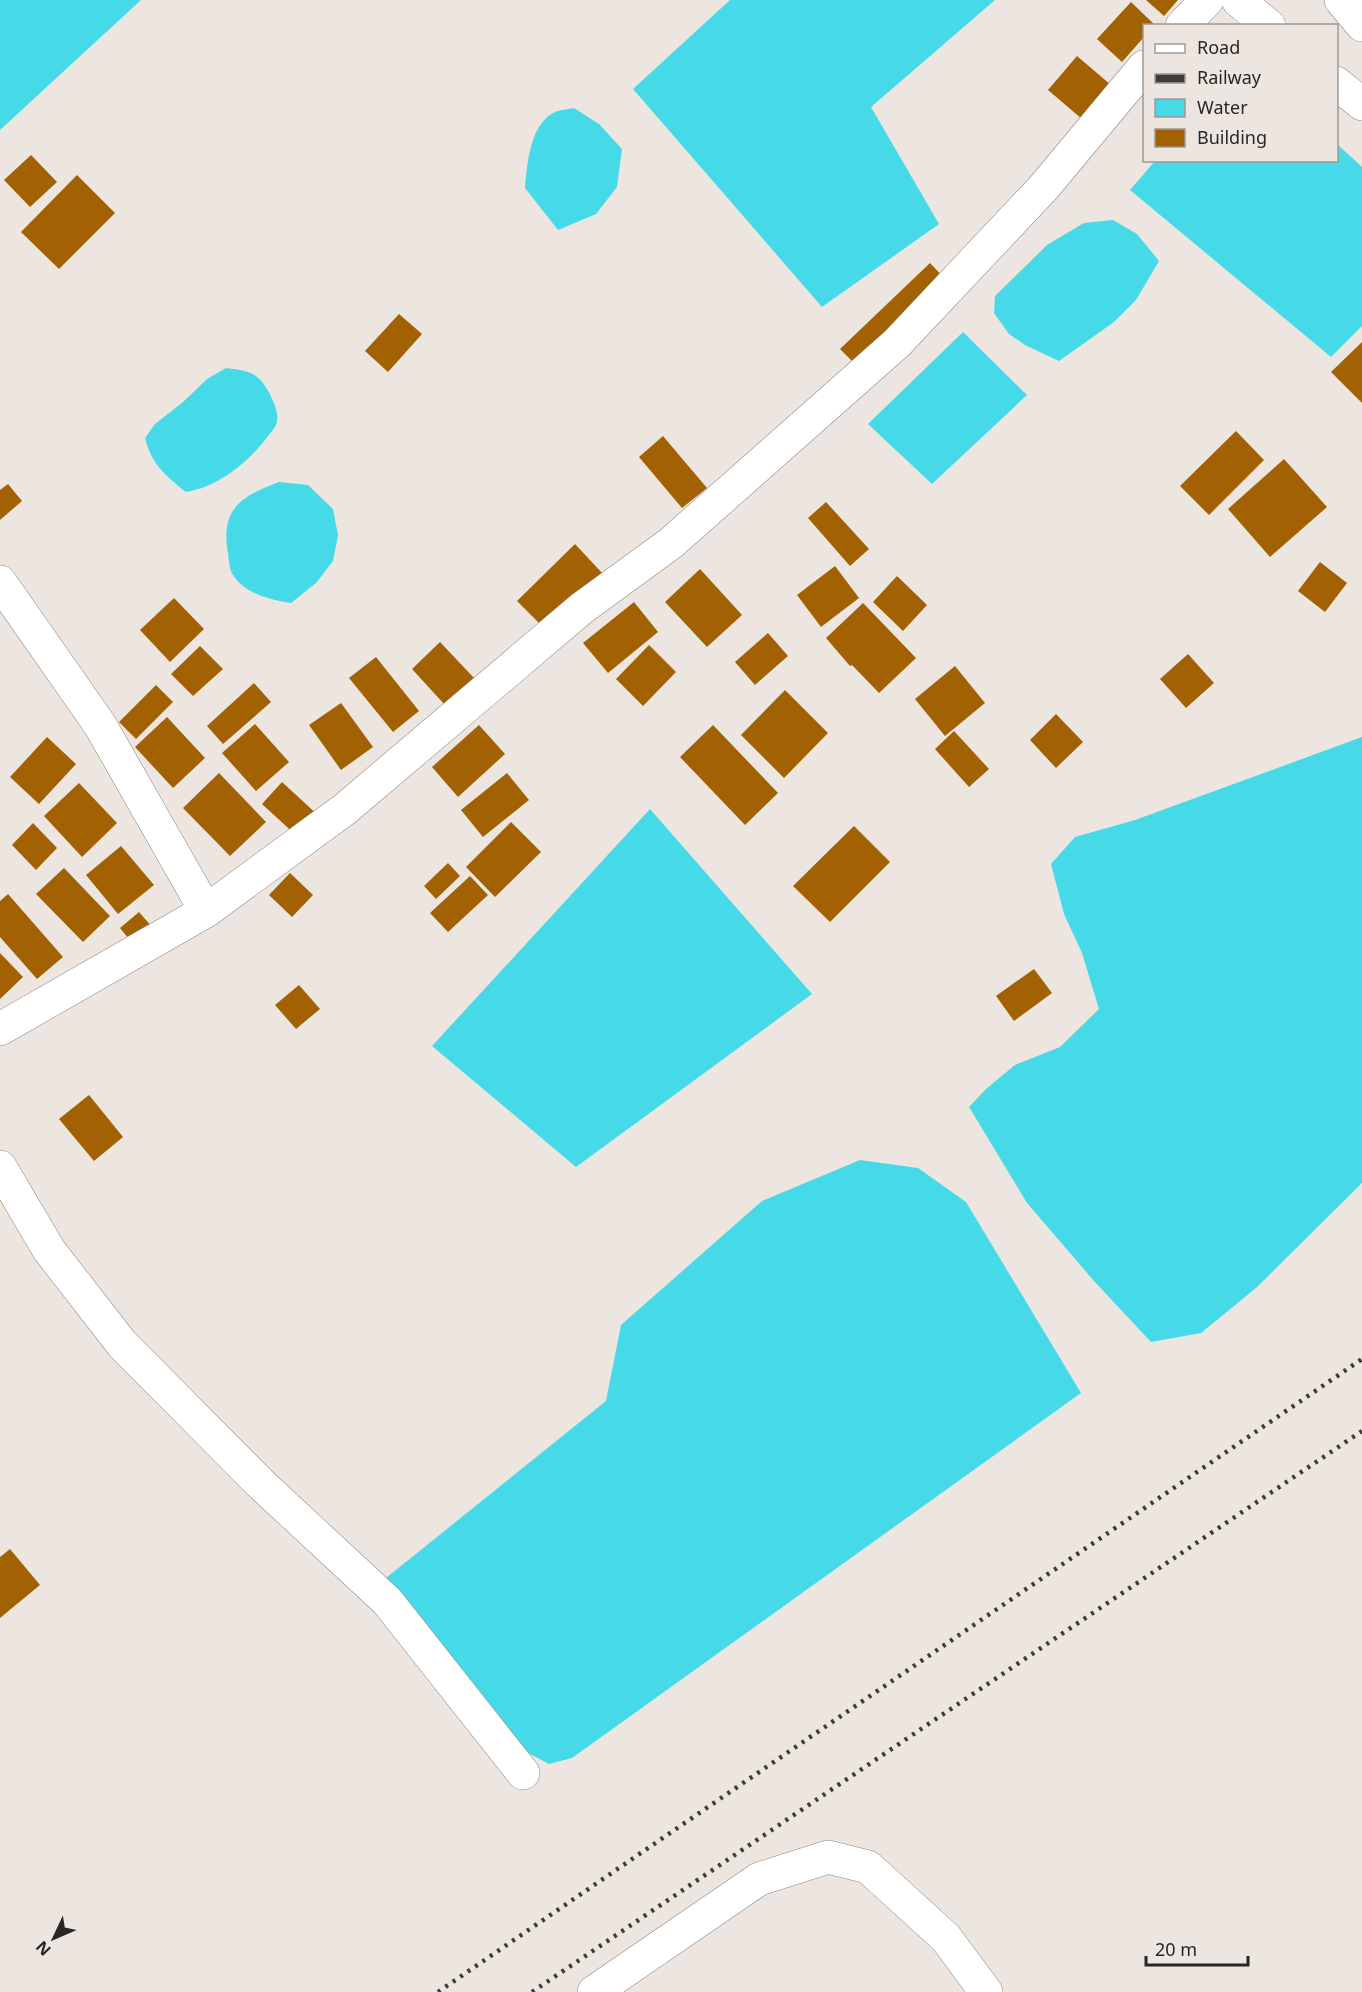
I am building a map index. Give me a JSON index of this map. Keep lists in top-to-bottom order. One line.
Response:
{"legend":["Road","Railway","Water","Building"],"scale_bar":"20 m","north":"bottom left"}
